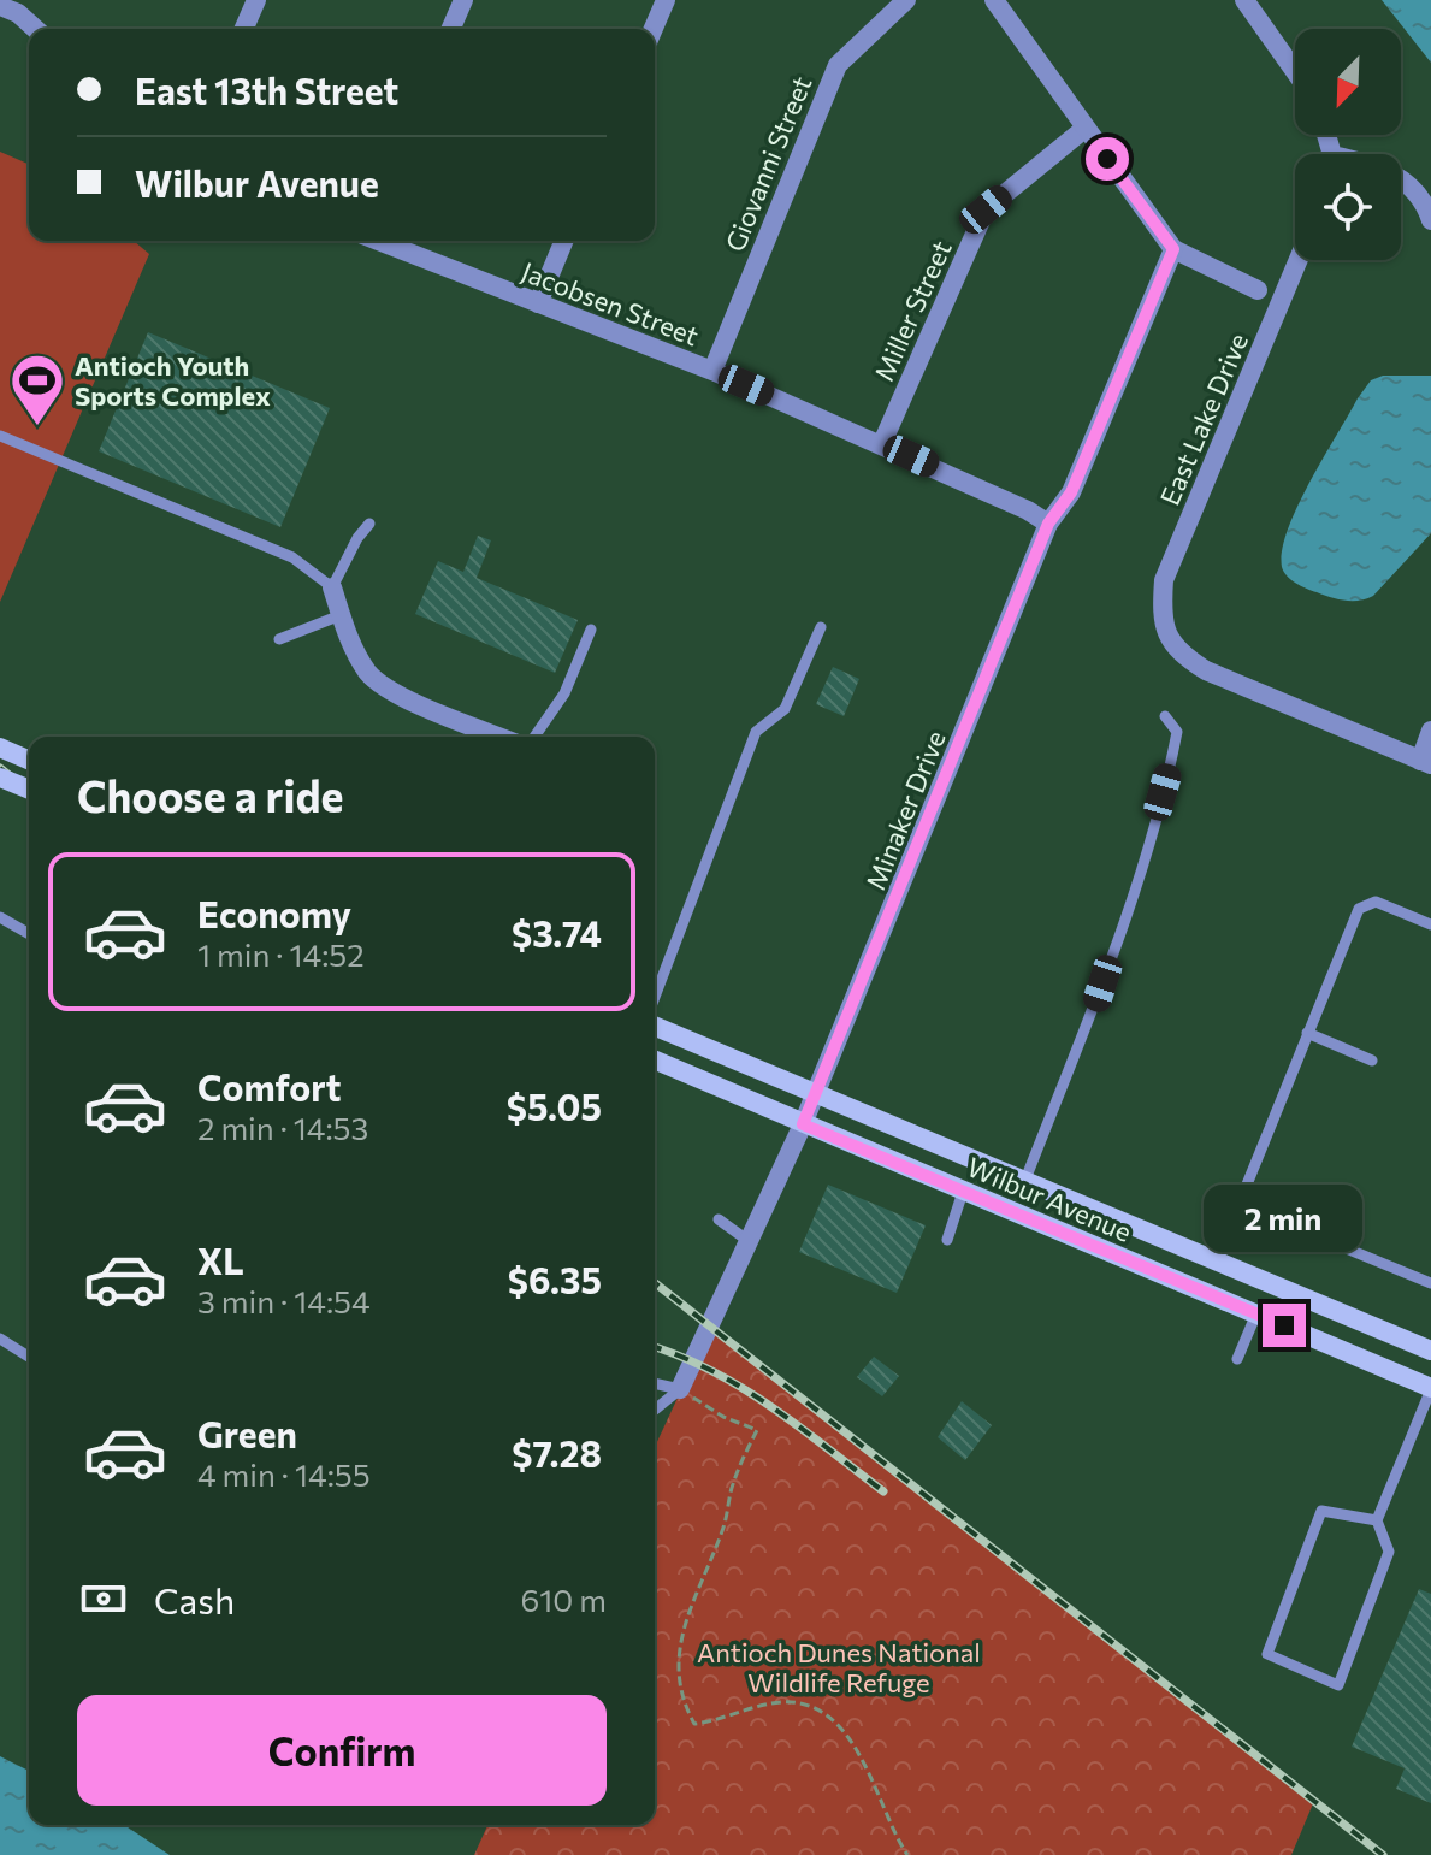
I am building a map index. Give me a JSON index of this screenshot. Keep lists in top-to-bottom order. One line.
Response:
{"streets":{"main road":["Wilbur Avenue"],"street":["Giovanni Street","Jacobsen Street","Miller Street","East Lake Drive","Minaker Drive"]},"crossings":[["Giovanni Street","Jacobsen Street"],["Jacobsen Street","Miller Street"],["Jacobsen Street","Minaker Drive"],["Minaker Drive","Wilbur Avenue"]],"parks":["Antioch Dunes National Wildlife Refuge"],"places":{"sports":["Antioch Youth Sports Complex"]},"north":"bottom left","page":{"banner":["East 13th Street","Wilbur Avenue"],"heading":"Choose a ride","list":[{"name":"Economy","note":"1 min · 14:52","value":"$3.74"},{"name":"Comfort","note":"2 min · 14:53","value":"$5.05"},{"name":"XL","note":"3 min · 14:54","value":"$6.35"},{"name":"Green","note":"4 min · 14:55","value":"$7.28"}],"bubble":"2 min","pay":["Cash","610 m"],"buttons":"Confirm"}}
